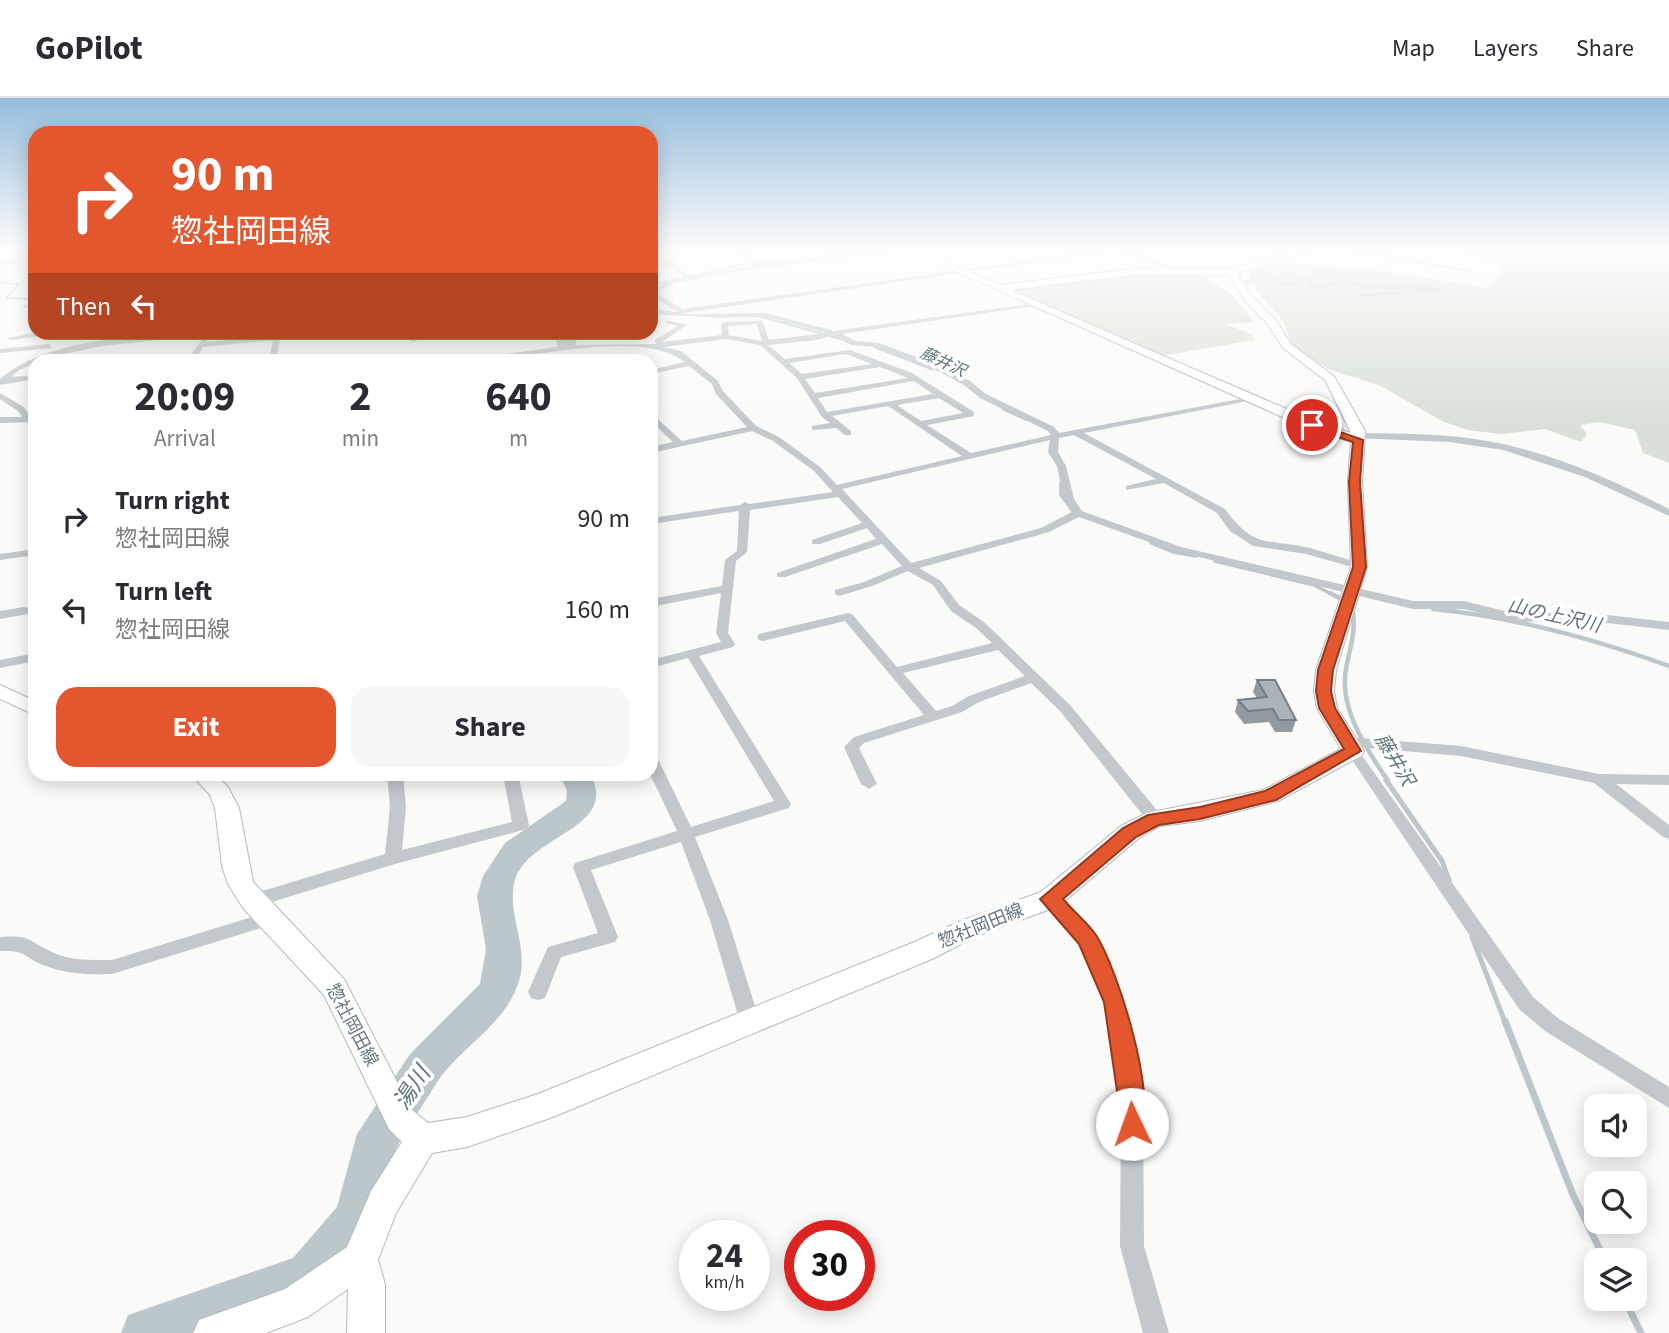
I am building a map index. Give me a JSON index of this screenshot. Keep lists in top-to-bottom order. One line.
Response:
{"streets":{"main road":["惣社岡田線"]},"water":["藤井沢","山の上沢川","湯川"],"page":{"header":"GoPilot","nav":["Map","Layers","Share"],"turn":["90 m","惣社岡田線"],"then":"Then","eta":["20:09","Arrival","2","min","640","m"],"list":[{"name":"Turn right","note":"惣社岡田線","value":"90 m"},{"name":"Turn left","note":"惣社岡田線","value":"160 m"}],"buttons":["Exit","Share"],"speed":"24 km/h","limit":"30"}}
